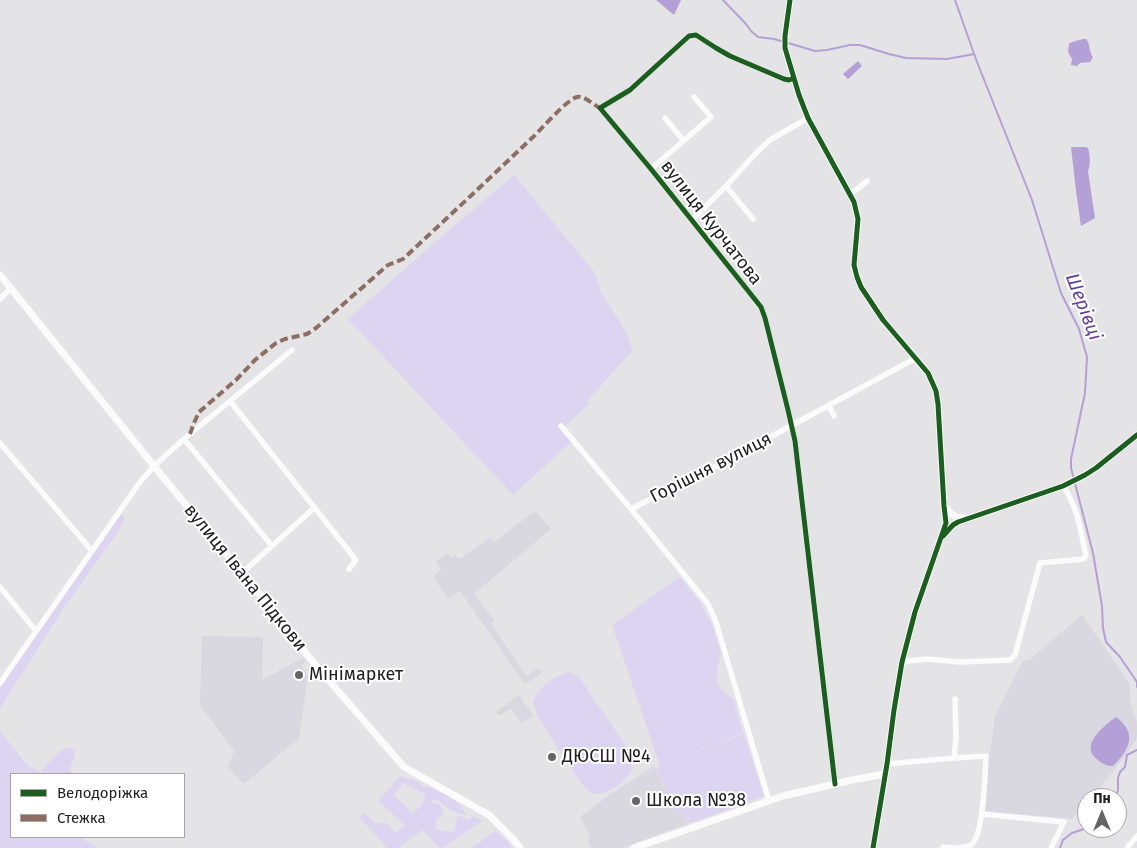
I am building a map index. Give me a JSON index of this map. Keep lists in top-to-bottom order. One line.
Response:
{"streets":{"street":["вулиця Курчатова","Горішня вулиця","вулиця Івана Підкови"]},"crossings":[["вулиця Курчатова","Горішня вулиця"]],"water":["Шерівці"],"places":["Мінімаркет","ДЮСШ №4","Школа №38"],"legend":["Велодоріжка","Стежка"],"north":"top"}
